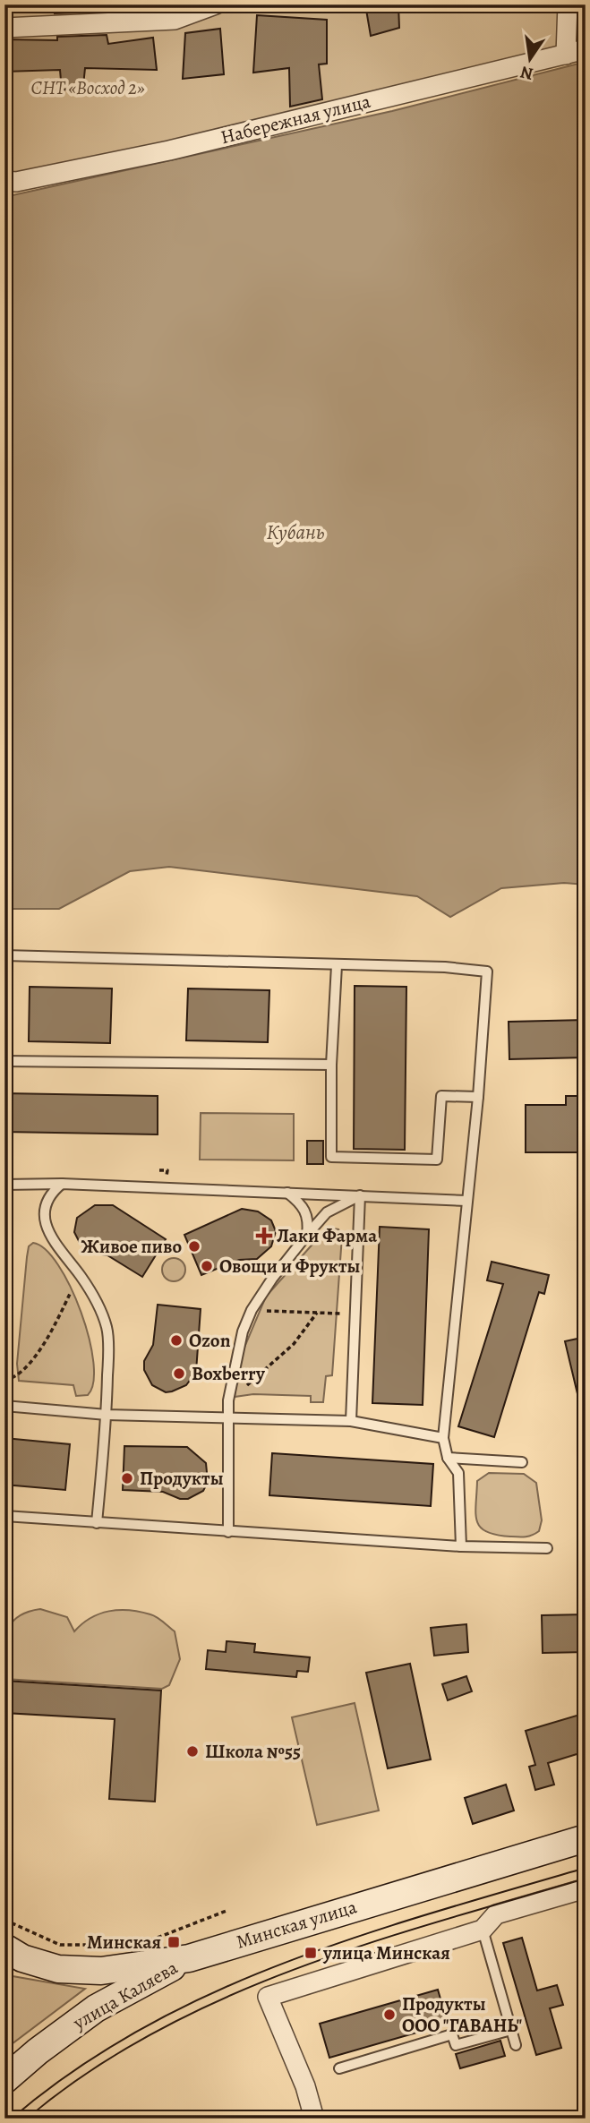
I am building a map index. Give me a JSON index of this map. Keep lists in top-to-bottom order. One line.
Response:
{"streets":{"main road":["Минская улица","улица Каляева"],"street":["Набережная улица"]},"crossings":[["Минская улица","улица Каляева"]],"water":["Кубань"],"parks":["СНТ «Восход 2»"],"places":{"health":["Лаки Фарма"],"other":["Живое пиво","Овощи и Фрукты","Ozon","Boxberry","Продукты","Школа №55","Продукты ООО \"ГАВАНЬ\""],"transit":["Минская","улица Минская"]},"north":"bottom"}
